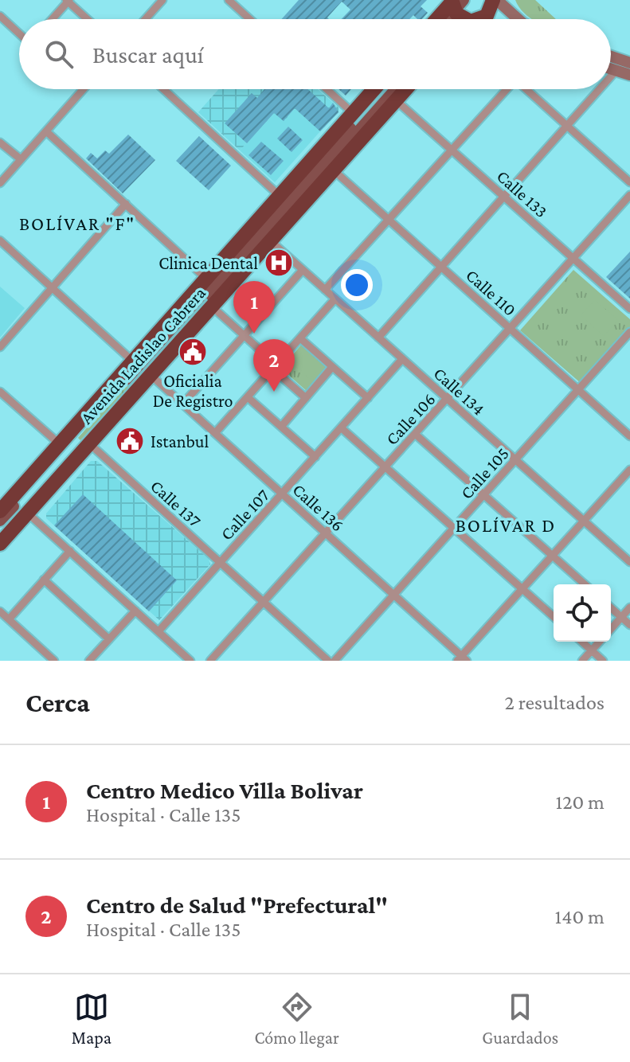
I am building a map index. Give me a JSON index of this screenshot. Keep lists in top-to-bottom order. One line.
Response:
{"streets":{"highway":["Avenida Ladislao Cabrera"],"street":["Calle 133","Calle 110","Calle 134","Calle 106","Calle 105","Calle 137","Calle 136","Calle 107"]},"crossings":[["Calle 133","Avenida Ladislao Cabrera"],["Calle 133","Calle 106"],["Calle 110","Avenida Ladislao Cabrera"],["Calle 110","Calle 106"],["Calle 110","Calle 105"],["Avenida Ladislao Cabrera","Calle 134"],["Avenida Ladislao Cabrera","Calle 137"],["Avenida Ladislao Cabrera","Calle 136"],["Calle 134","Calle 106"],["Calle 134","Calle 105"],["Calle 134","Calle 107"],["Calle 106","Calle 137"],["Calle 106","Calle 136"],["Calle 105","Calle 136"],["Calle 137","Calle 107"],["Calle 136","Calle 107"]],"districts":["BOLÍVAR \"F\"","BOLÍVAR D"],"places":{"hospital":["Clinica Dental"],"public building":["Oficialia De Registro","Istanbul"]},"page":{"search":"Buscar aquí","pins":["1","2"],"heading":["Cerca","2 resultados"],"list":[{"mark":"1","name":"Centro Medico Villa Bolivar","note":"Hospital · Calle 135","value":"120 m"},{"mark":"2","name":"Centro de Salud \"Prefectural\"","note":"Hospital · Calle 135","value":"140 m"}],"nav":["Mapa","Cómo llegar","Guardados"]}}
